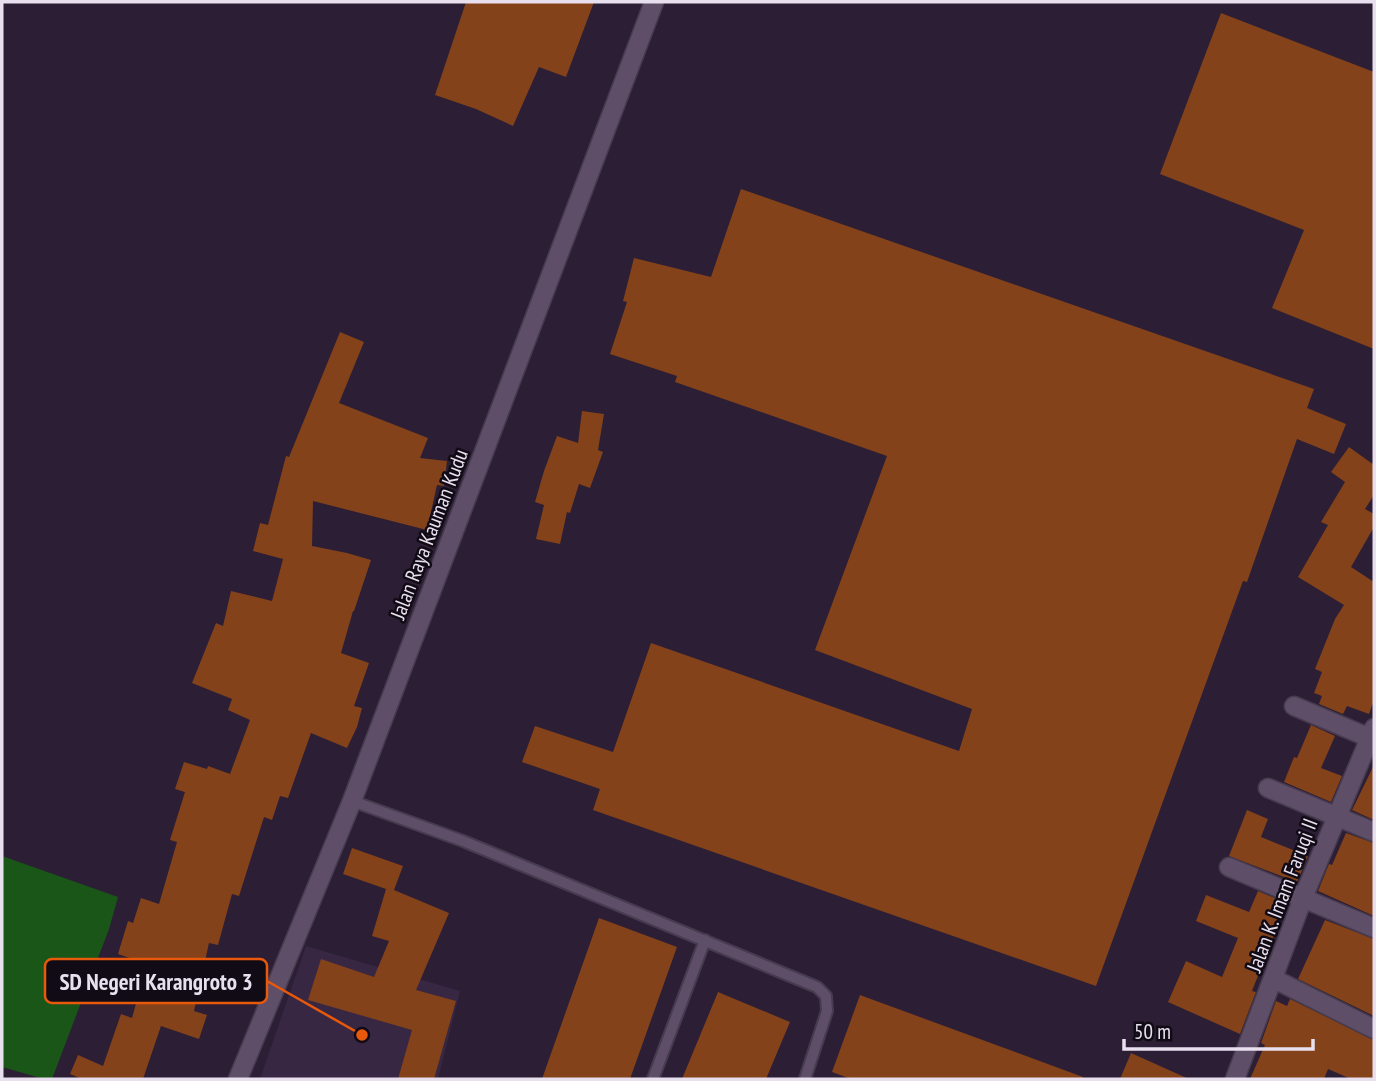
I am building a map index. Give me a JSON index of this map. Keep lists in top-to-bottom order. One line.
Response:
{"streets":{"street":["Jalan Raya Kauman Kudu","Jalan K. Imam Faruqi II"]},"places":["SD Negeri Karangroto 3"],"scale_bar":"50 m"}
